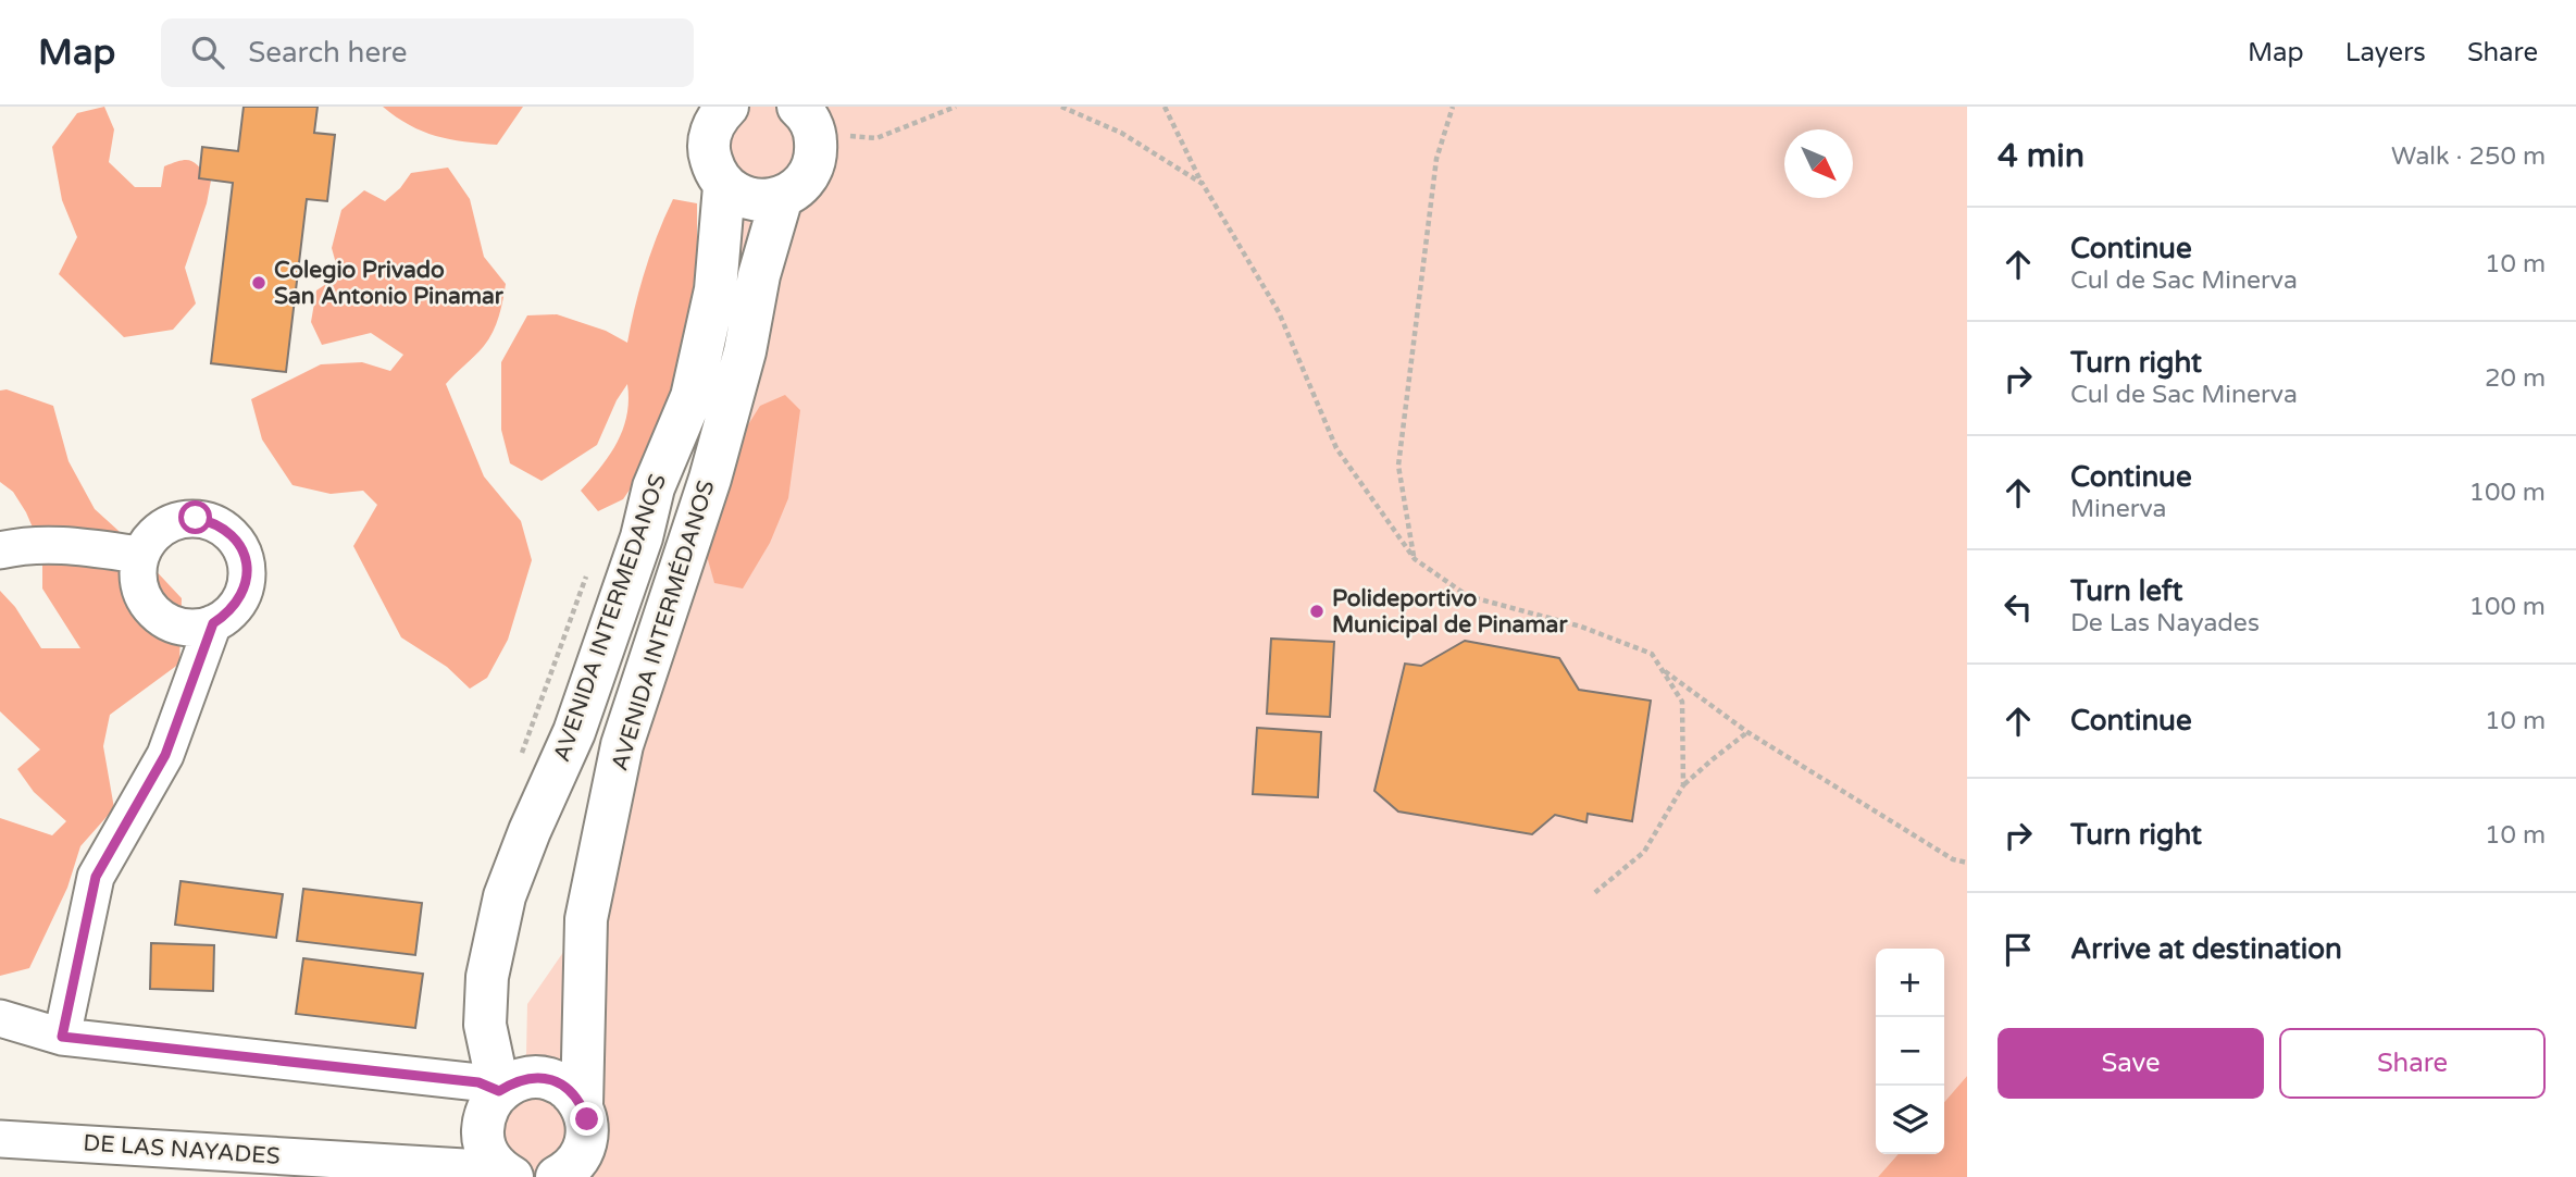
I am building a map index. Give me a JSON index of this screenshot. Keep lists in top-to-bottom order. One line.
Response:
{"streets":{"main road":["AVENIDA INTERMEDANOS","AVENIDA INTERMÉDANOS"],"street":["DE LAS NAYADES"]},"places":["Colegio Privado San Antonio Pinamar","Polideportivo Municipal de Pinamar"],"north":"bottom right","page":{"header":"Map","search":"Search here","nav":["Map","Layers","Share"],"heading":["4 min","Walk · 250 m"],"list":[["Continue","Cul de Sac Minerva","10 m"],["Turn right","Cul de Sac Minerva","20 m"],["Continue","Minerva","100 m"],["Turn left","De Las Nayades","100 m"],["Continue","10 m"],["Turn right","10 m"],"Arrive at destination"],"map_buttons":["+","−"],"buttons":["Save","Share"]}}
